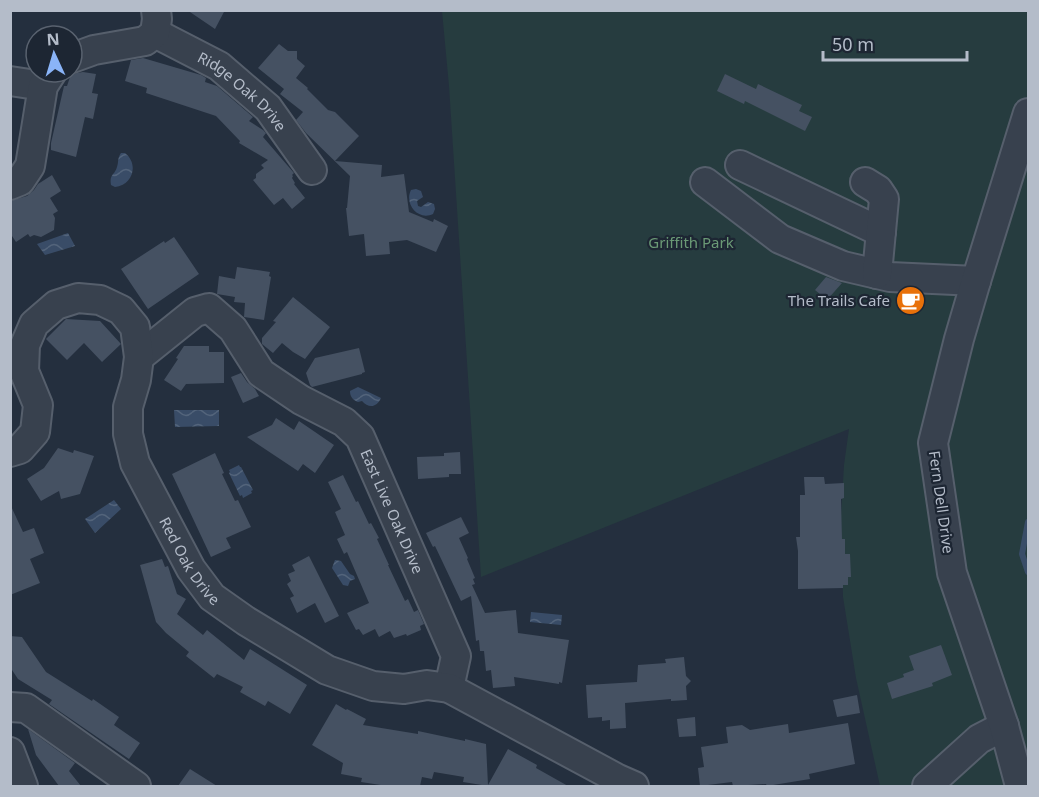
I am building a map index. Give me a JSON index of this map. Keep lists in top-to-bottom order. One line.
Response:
{"streets":{"street":["Ridge Oak Drive","Fern Dell Drive","East Live Oak Drive","Red Oak Drive"]},"crossings":[["East Live Oak Drive","Red Oak Drive"]],"parks":["Griffith Park"],"places":{"cafe":["The Trails Cafe"]},"scale_bar":"50 m","north":"top"}
